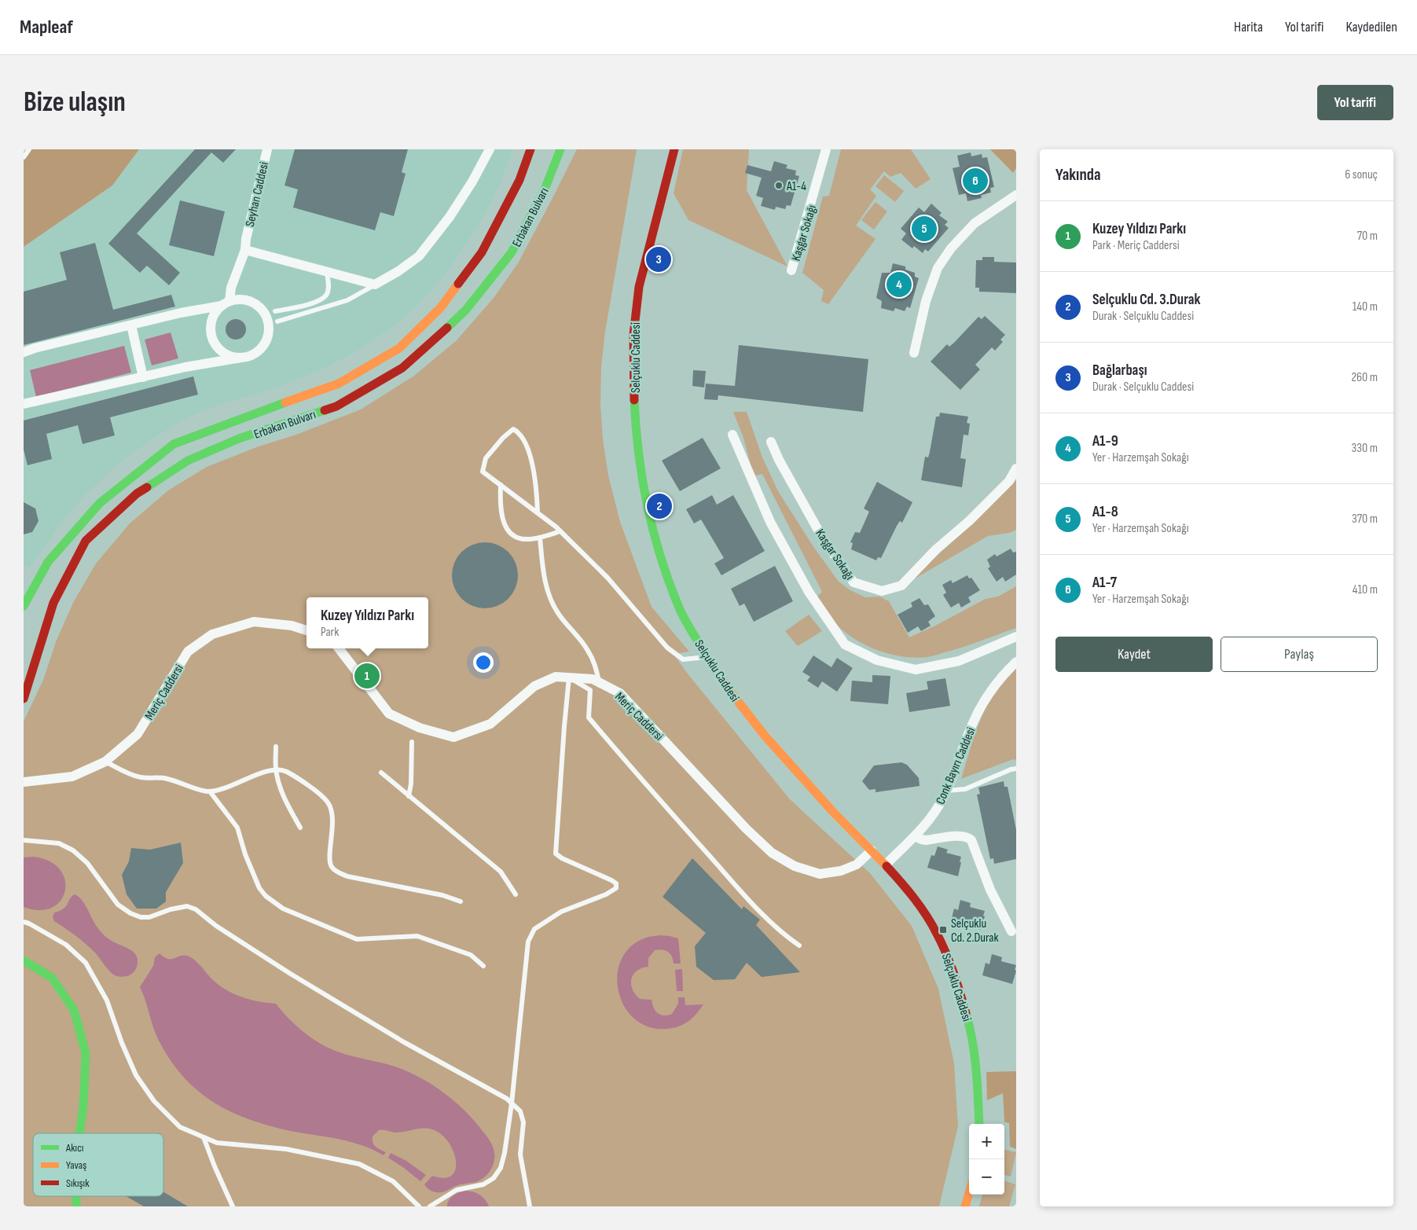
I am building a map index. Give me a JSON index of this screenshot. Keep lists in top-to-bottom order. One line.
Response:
{"streets":{"main road":["Erbakan Bulvarı","Selçuklu Caddesi"],"street":["Seyhan Caddesi","Kaşgar Sokağı","Meriç Caddersi","Conk Bayırı Caddesi"]},"crossings":[["Selçuklu Caddesi","Meriç Caddersi"],["Selçuklu Caddesi","Conk Bayırı Caddesi"]],"places":{"other":["A1-4"],"transit":["Selçuklu Cd. 2.Durak"]},"legend":["Akıcı","Yavaş","Sıkışık"],"page":{"header":"Mapleaf","nav":["Harita","Yol tarifi","Kaydedilen"],"buttons":["Yol tarifi",["Kaydet","Paylaş"]],"title":"Bize ulaşın","heading":["Yakında","6 sonuç"],"pins":["6","5","3","4","2","1"],"list":[{"mark":"1","name":"Kuzey Yıldızı Parkı","note":"Park · Meriç Caddersi","value":"70 m"},{"mark":"2","name":"Selçuklu Cd. 3.Durak","note":"Durak · Selçuklu Caddesi","value":"140 m"},{"mark":"3","name":"Bağlarbaşı","note":"Durak · Selçuklu Caddesi","value":"260 m"},{"mark":"4","name":"A1-9","note":"Yer · Harzemşah Sokağı","value":"330 m"},{"mark":"5","name":"A1-8","note":"Yer · Harzemşah Sokağı","value":"370 m"},{"mark":"6","name":"A1-7","note":"Yer · Harzemşah Sokağı","value":"410 m"}],"popup":["Kuzey Yıldızı Parkı","Park"],"map_buttons":["+","−"]}}
